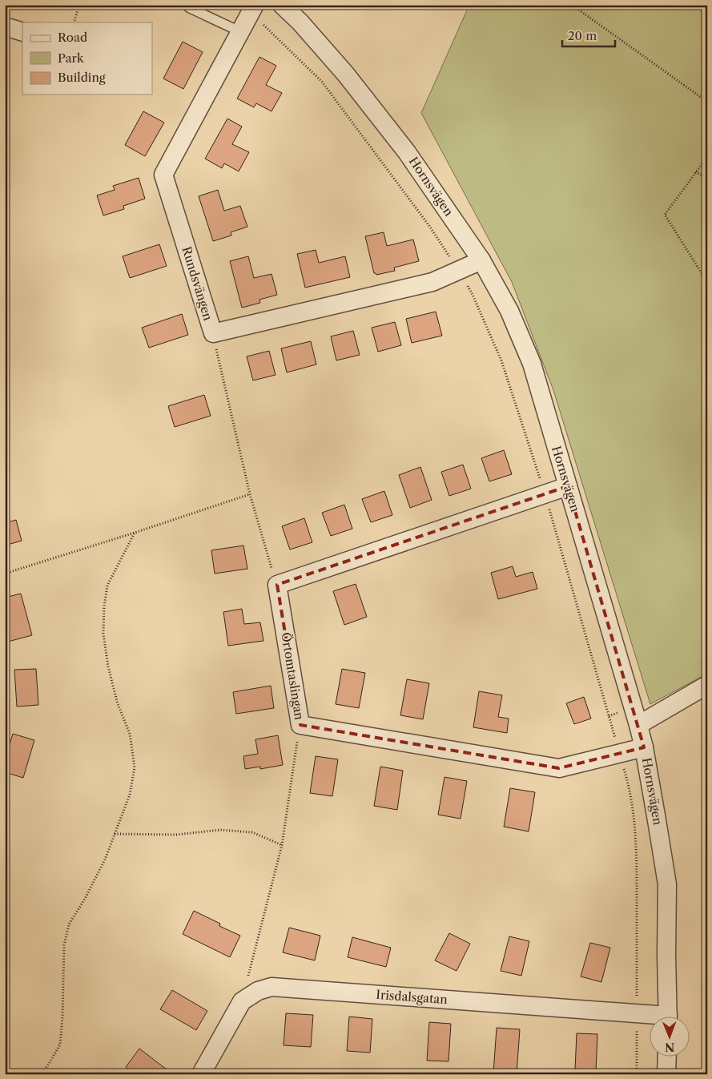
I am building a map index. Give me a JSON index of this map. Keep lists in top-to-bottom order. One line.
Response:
{"streets":{"street":["Hornsvägen","Rundsvängen","Örtomtaslingan","Irisdalsgatan"]},"crossings":[["Hornsvägen","Rundsvängen"],["Hornsvägen","Örtomtaslingan"]],"legend":["Road","Park","Building"],"scale_bar":"20 m","north":"bottom"}
